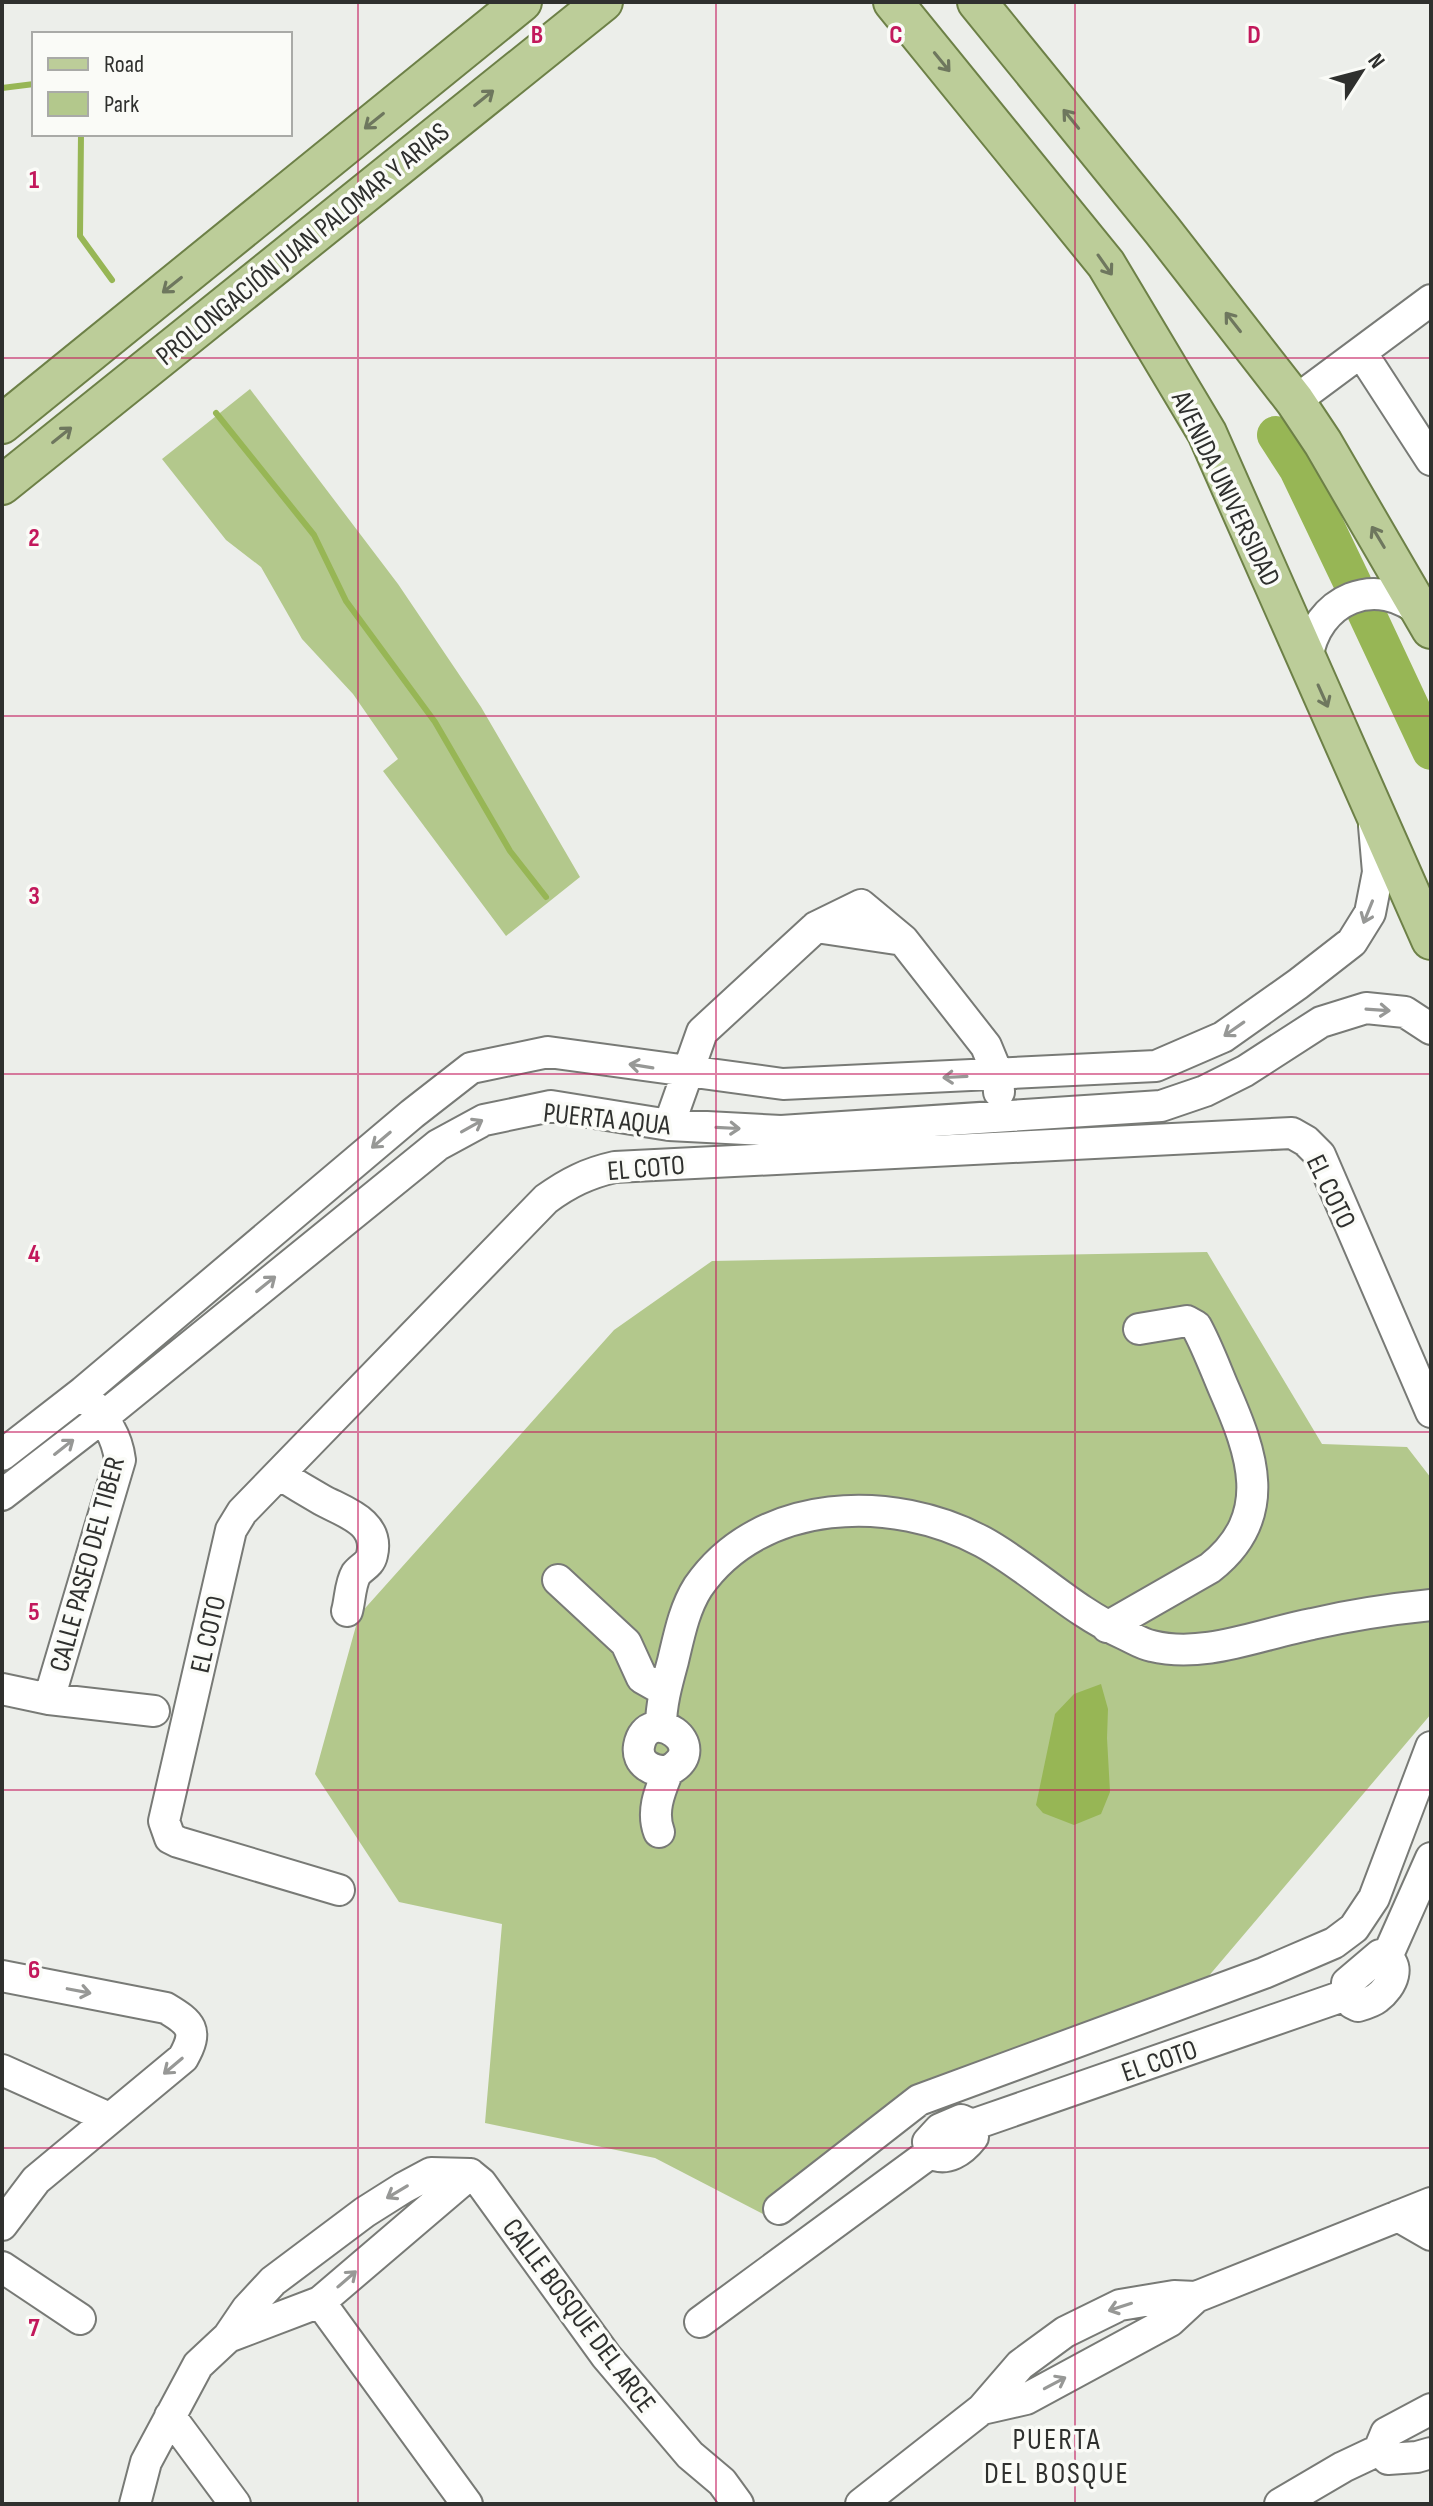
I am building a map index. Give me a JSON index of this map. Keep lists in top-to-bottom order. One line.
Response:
{"streets":{"main road":["PROLONGACIÓN JUAN PALOMAR Y ARIAS","AVENIDA UNIVERSIDAD"],"street":["PUERTA AQUA","EL COTO","CALLE PASEO DEL TIBER","CALLE BOSQUE DEL ARCE"]},"crossings":[["AVENIDA UNIVERSIDAD","PUERTA AQUA"],["PUERTA AQUA","CALLE PASEO DEL TIBER"]],"districts":["PUERTA DEL BOSQUE"],"legend":["Road","Park"],"north":"top right","grid":{"columns":["B","C","D"],"rows":["1","2","3","4","5","6","7"]}}
